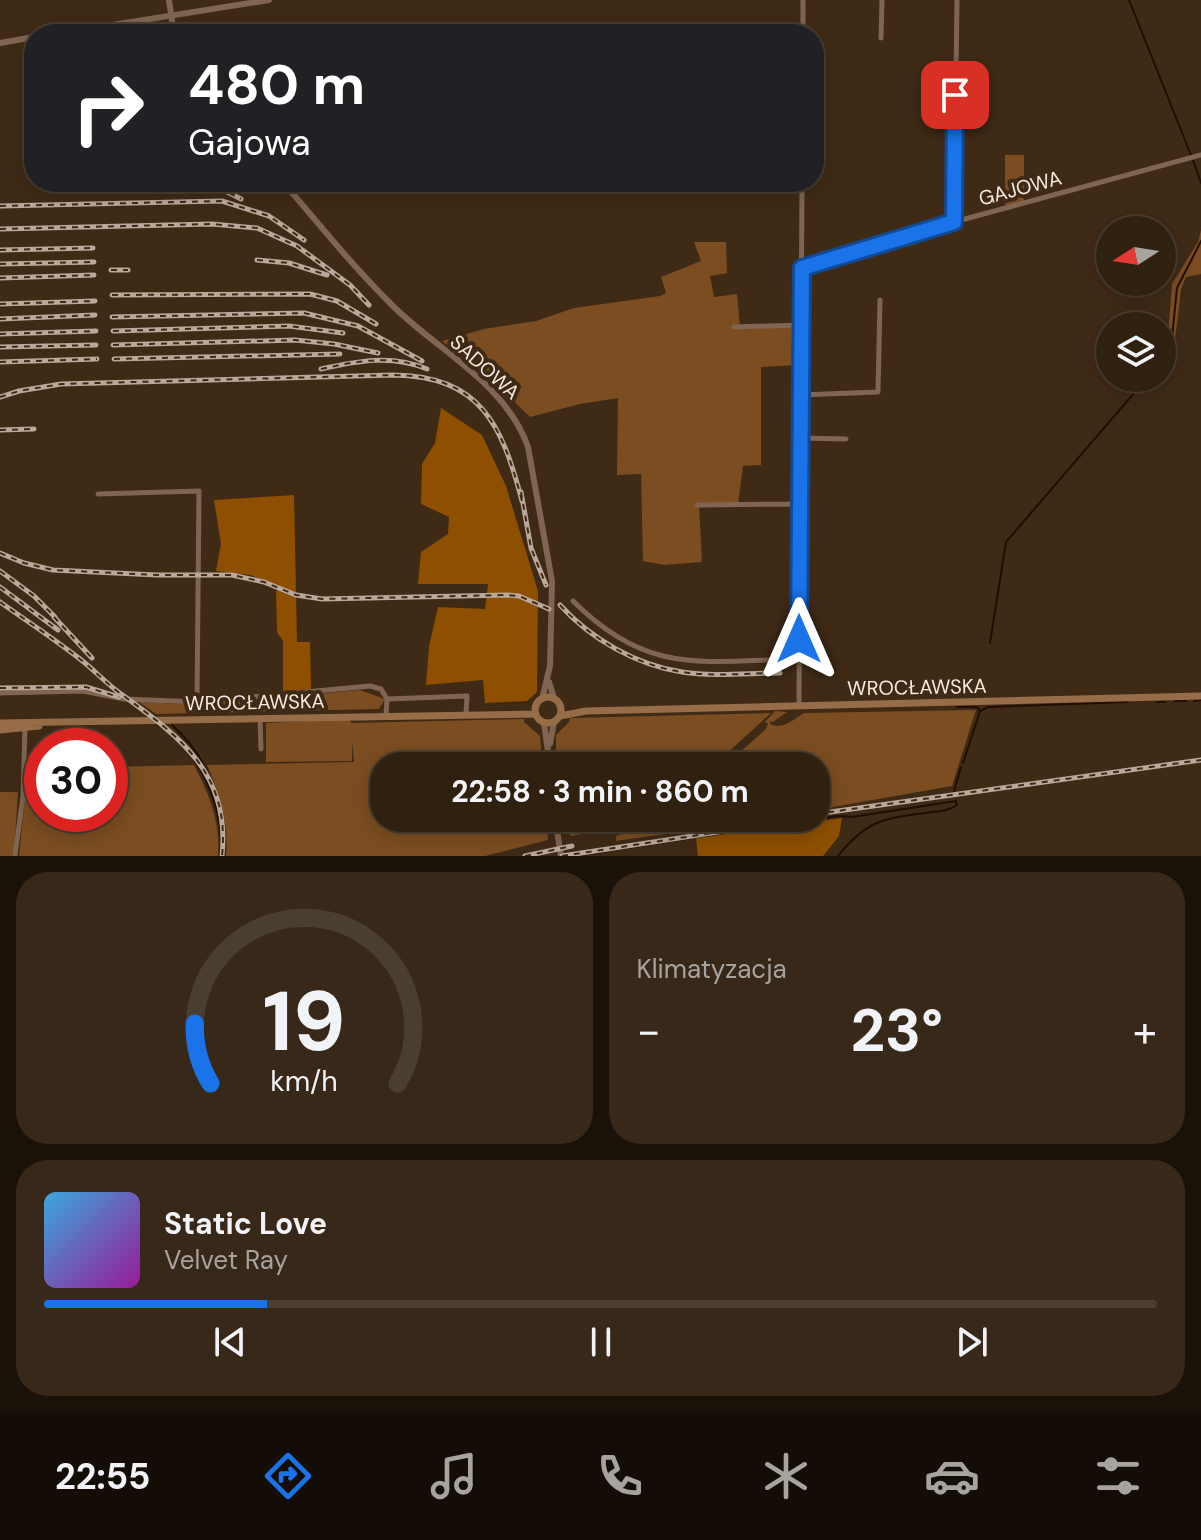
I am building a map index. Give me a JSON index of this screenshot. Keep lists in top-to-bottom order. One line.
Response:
{"streets":{"main road":["WROCŁAWSKA"],"street":["GAJOWA","SADOWA"]},"crossings":[["SADOWA","WROCŁAWSKA"]],"north":"left","page":{"turn":["480 m","Gajowa"],"limit":"30","trip":"22:58 · 3 min · 860 m","tile":"Klimatyzacja","heat":["−","23°","+"],"song":["Static Love","Velvet Ray"],"tabs":"22:55","gauge":["19","km/h"]}}
